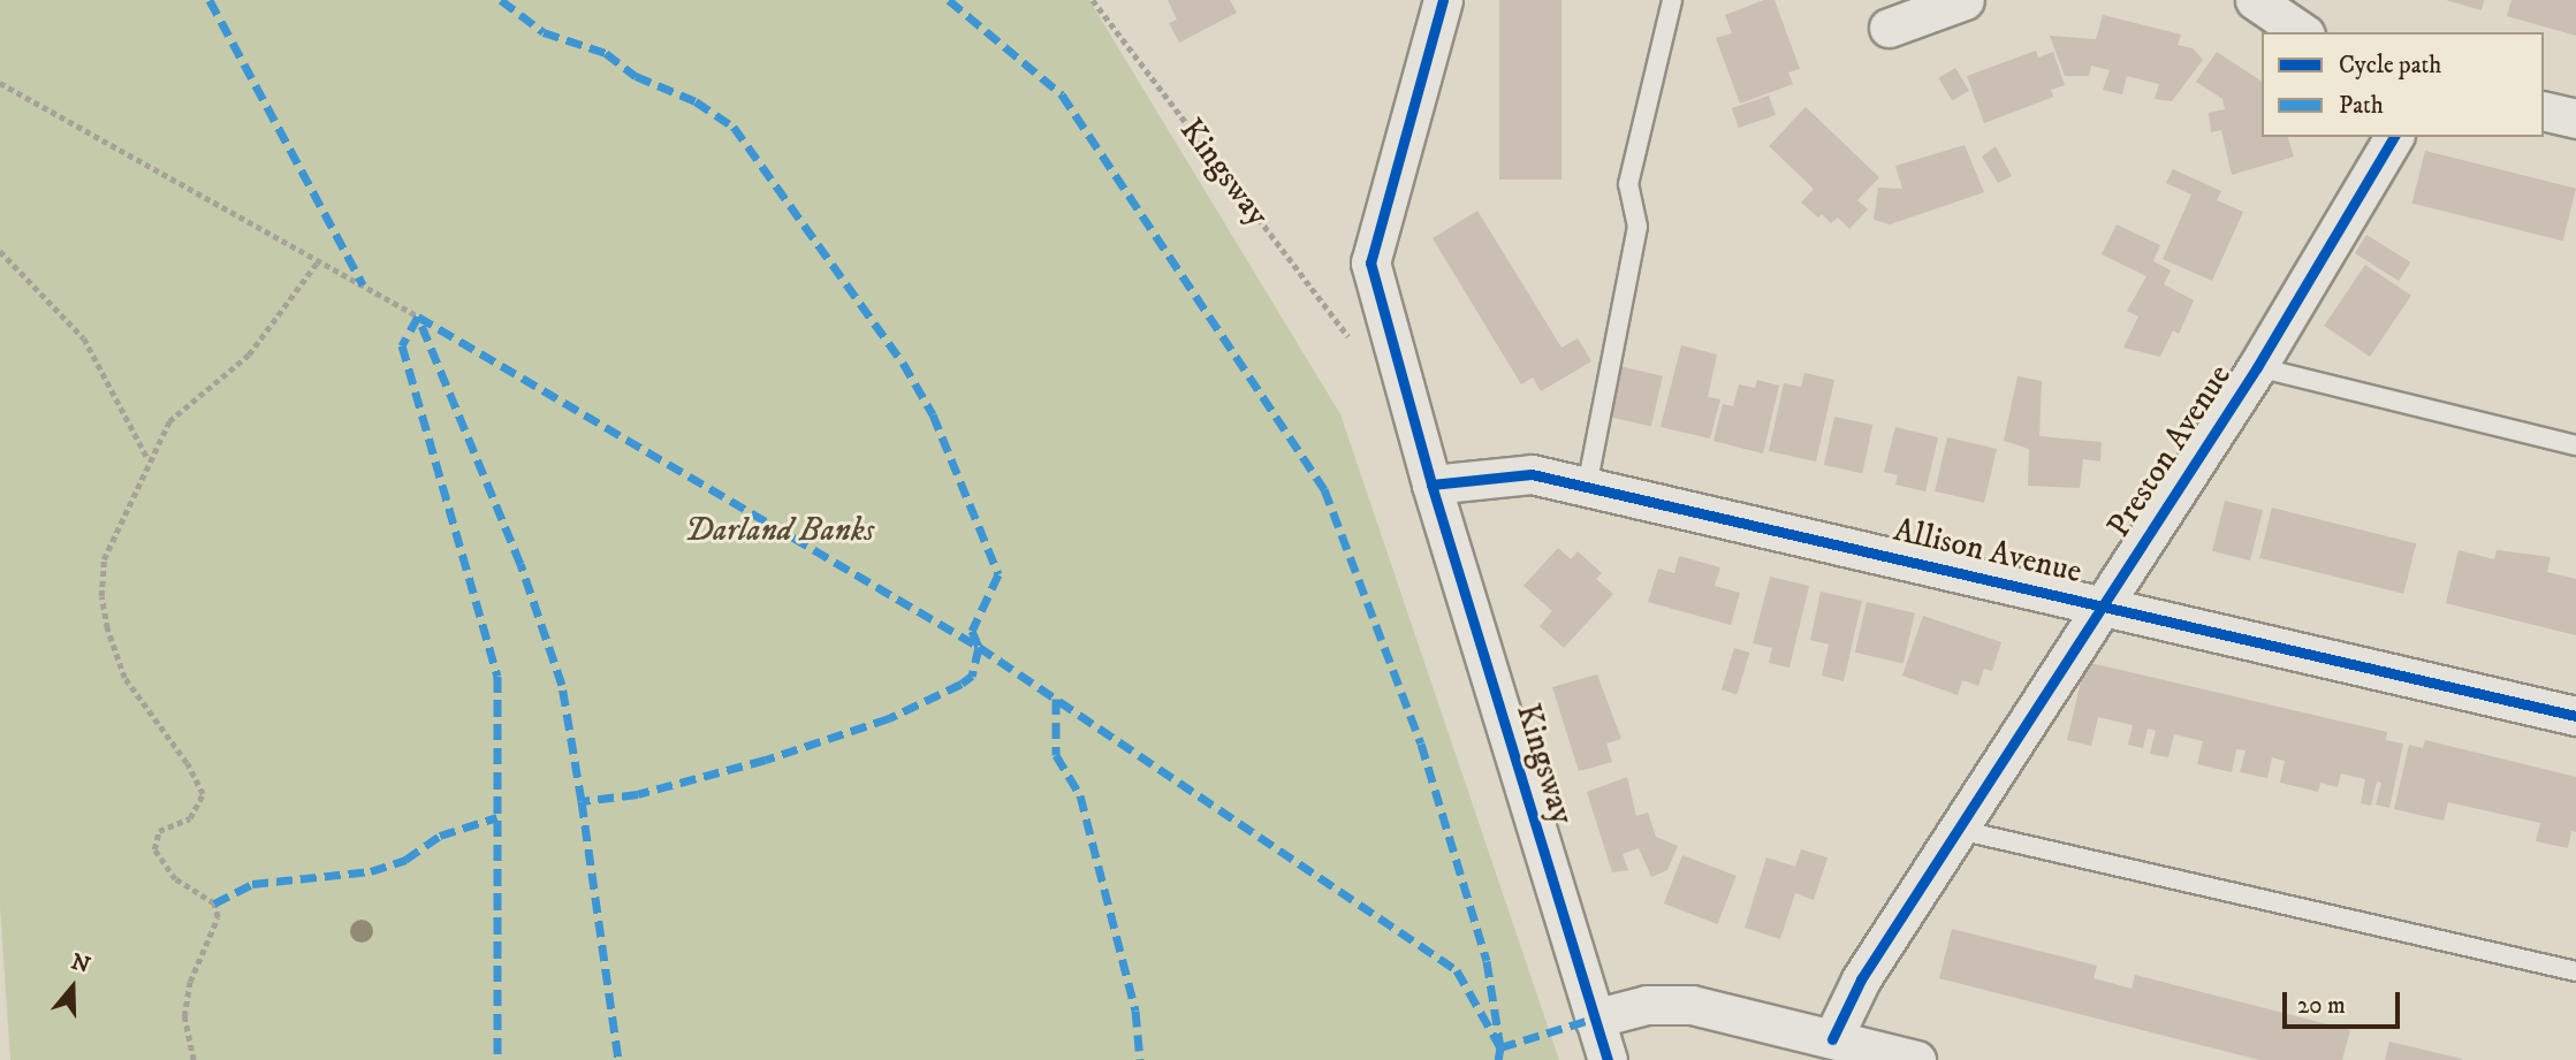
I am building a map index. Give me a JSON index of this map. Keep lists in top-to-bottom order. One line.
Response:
{"streets":{"street":["Kingsway","Preston Avenue","Allison Avenue"]},"crossings":[["Kingsway","Allison Avenue"],["Preston Avenue","Allison Avenue"]],"parks":["Darland Banks"],"legend":["Cycle path","Path"],"scale_bar":"20 m","north":"top"}
